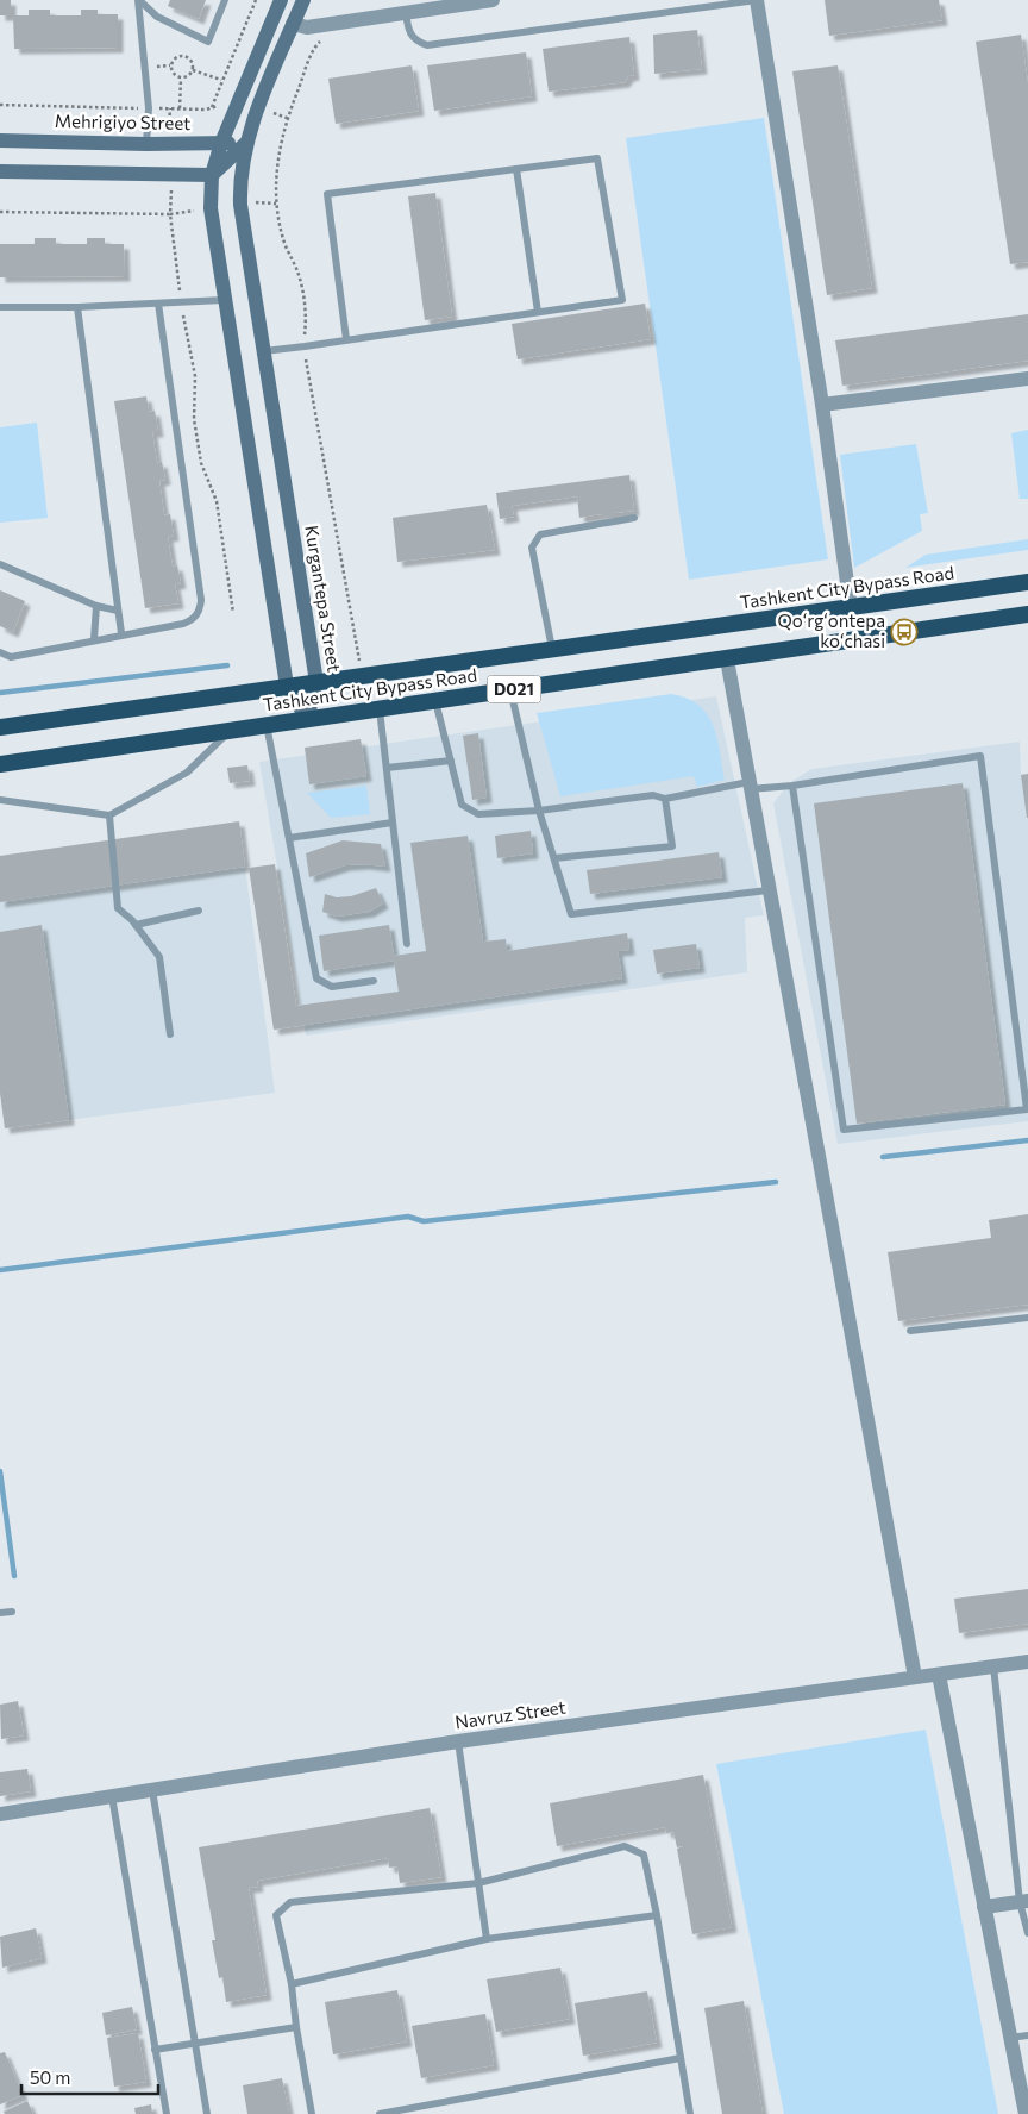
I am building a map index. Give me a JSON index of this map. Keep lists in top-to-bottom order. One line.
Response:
{"streets":{"highway":["Tashkent City Bypass Road","D021"],"main road":["Mehrigiyo Street","Kurgantepa Street"],"street":["Navruz Street"]},"crossings":[["Mehrigiyo Street","Kurgantepa Street"],["Tashkent City Bypass Road","Kurgantepa Street"]],"places":{"bus stop":["Qoʻrgʻontepa koʻchasi"]},"scale_bar":"50 m"}
